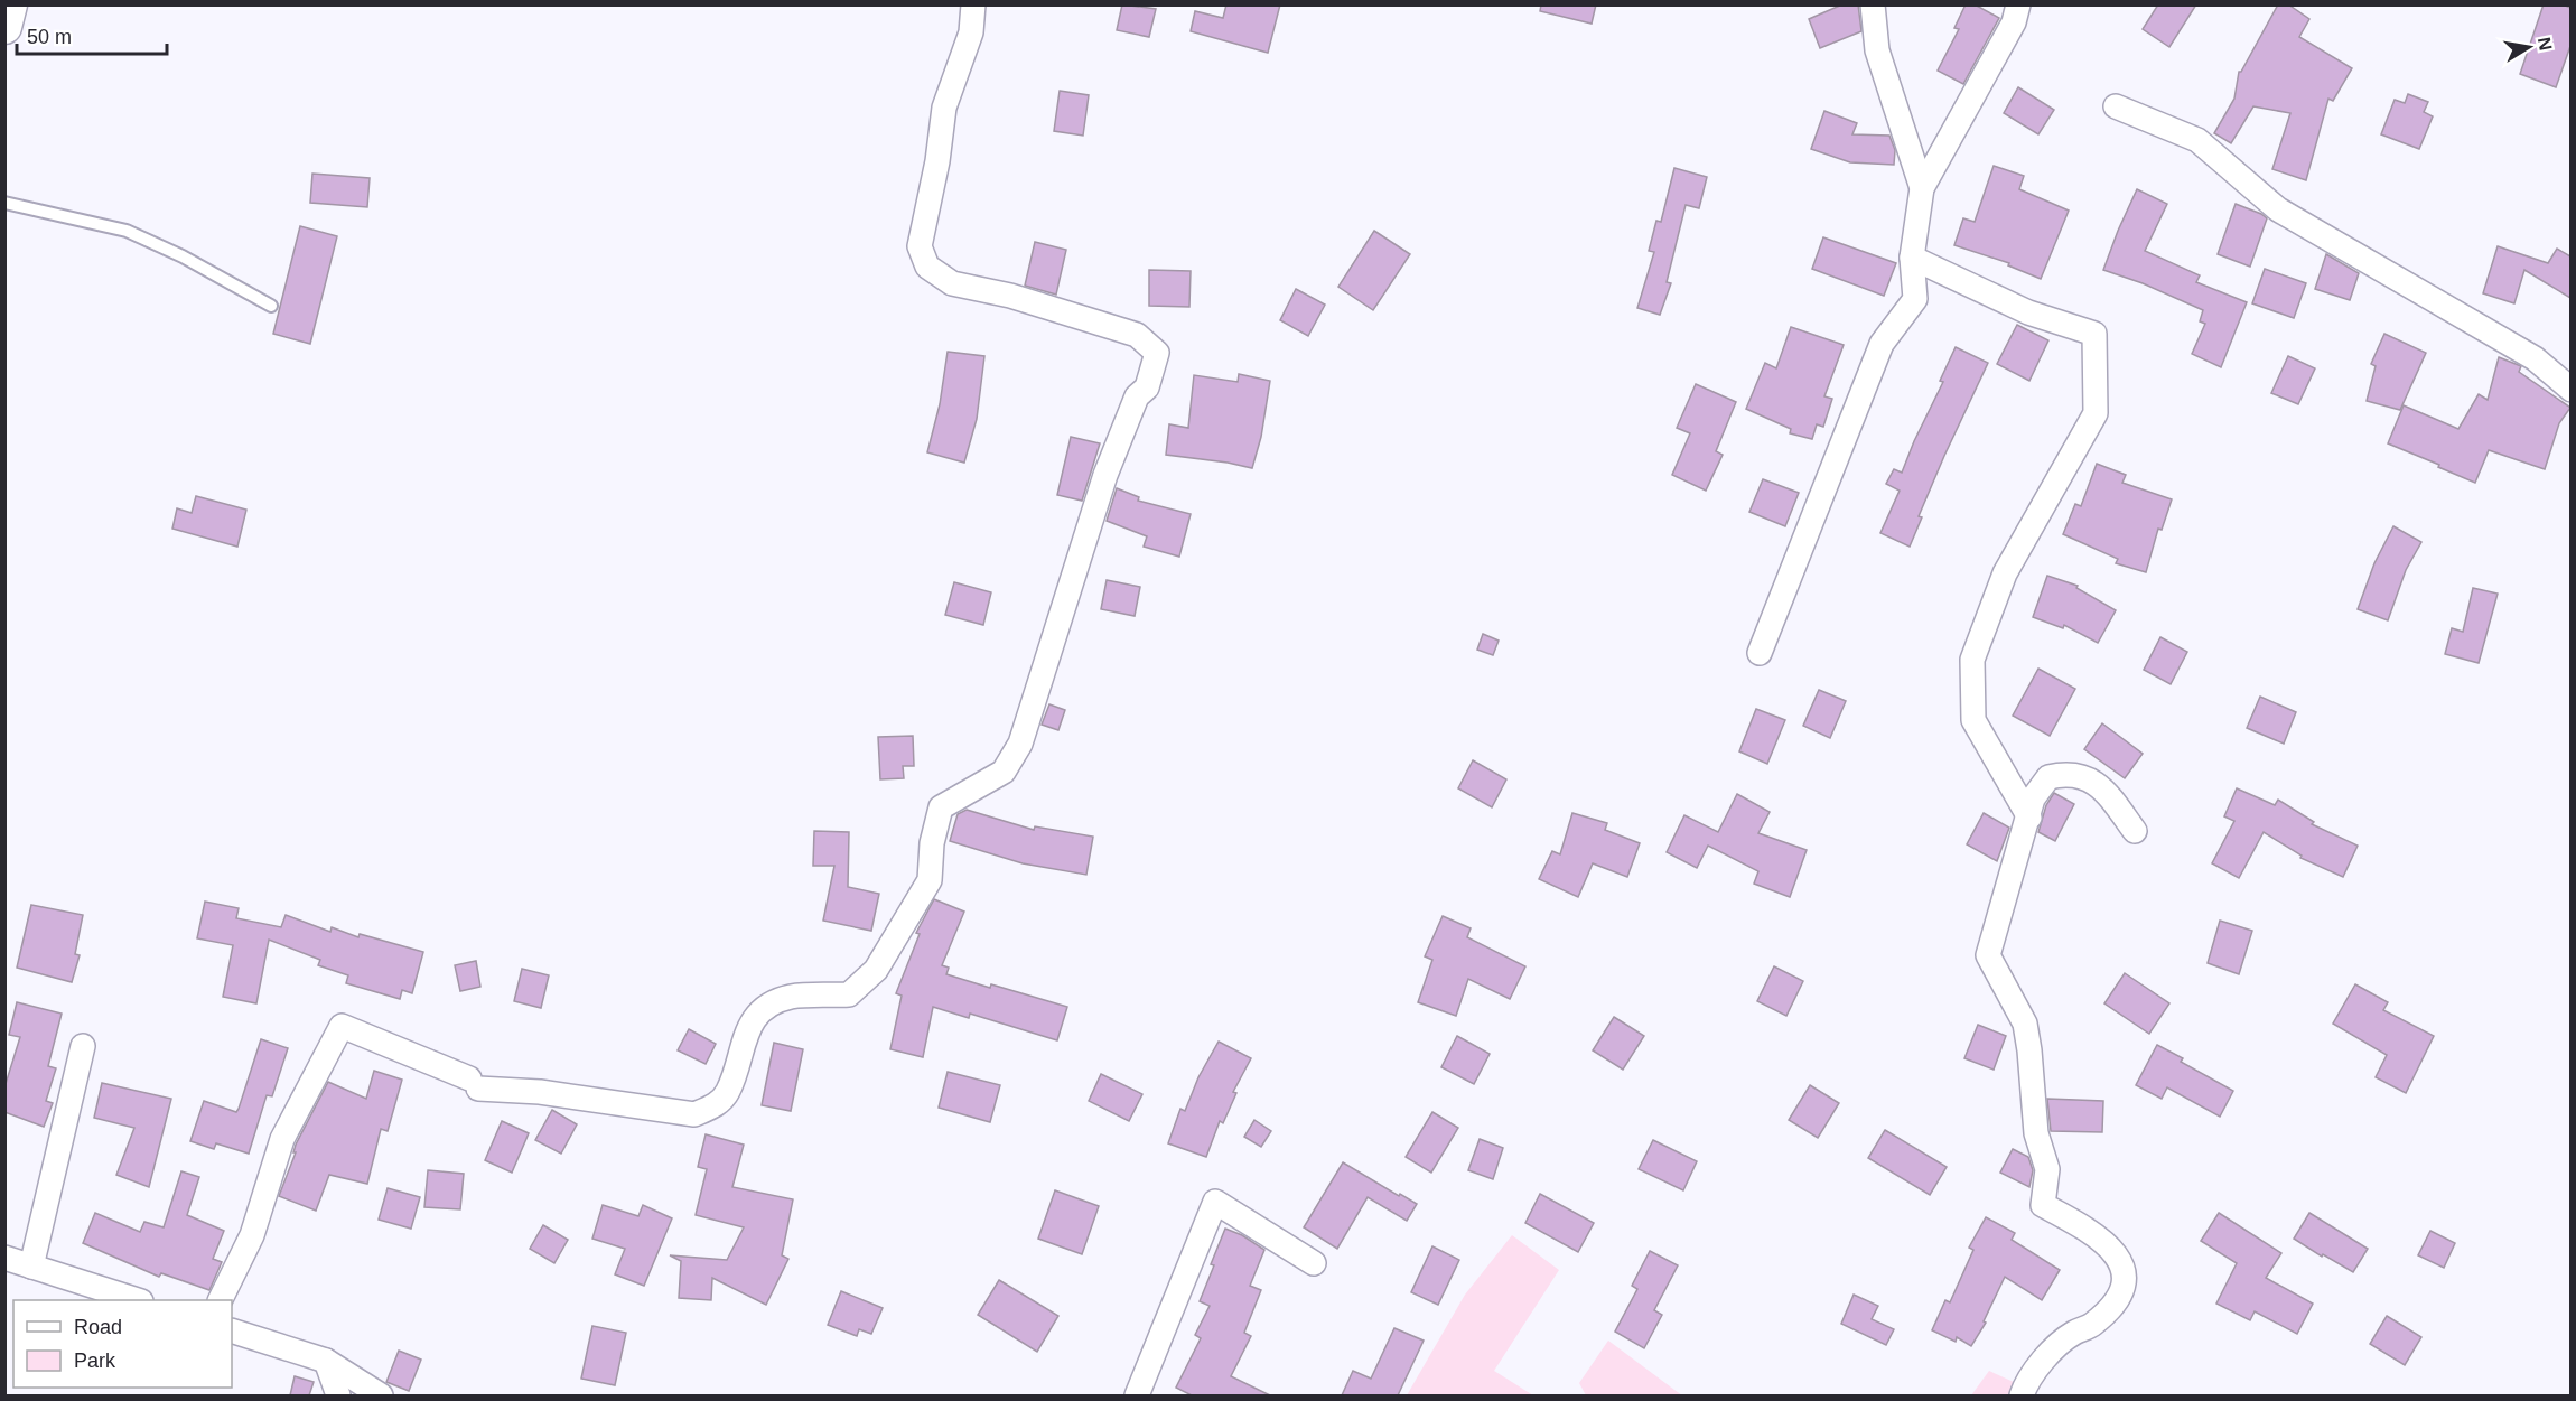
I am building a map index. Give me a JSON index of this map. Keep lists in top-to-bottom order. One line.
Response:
{"legend":["Road","Park"],"scale_bar":"50 m","north":"right"}
